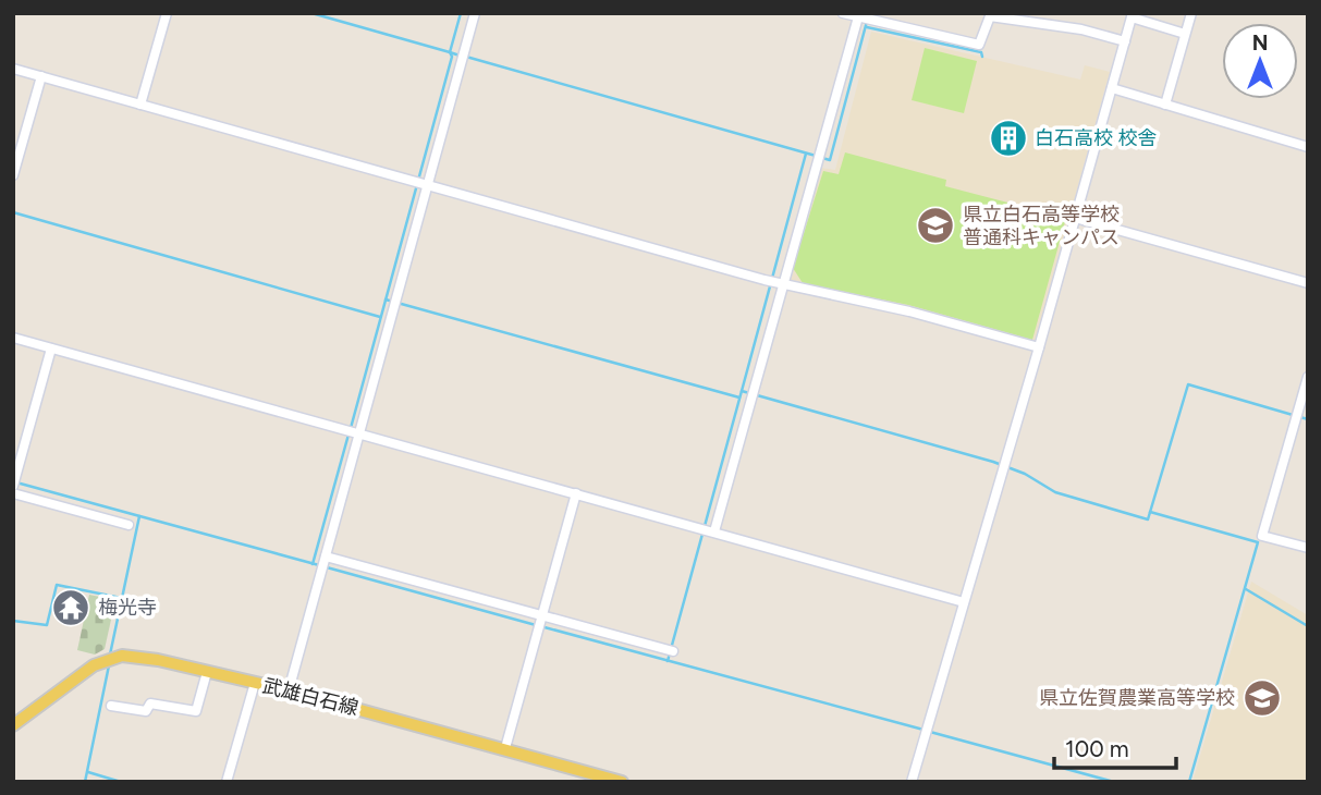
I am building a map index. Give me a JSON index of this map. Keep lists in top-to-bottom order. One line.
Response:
{"streets":{"main road":["武雄白石線"]},"places":{"building":["白石高校 校舎"],"school or university":["県立白石高等学校 普通科キャンパス","県立佐賀農業高等学校"],"temple":["梅光寺"]},"scale_bar":"100 m","north":"top"}
